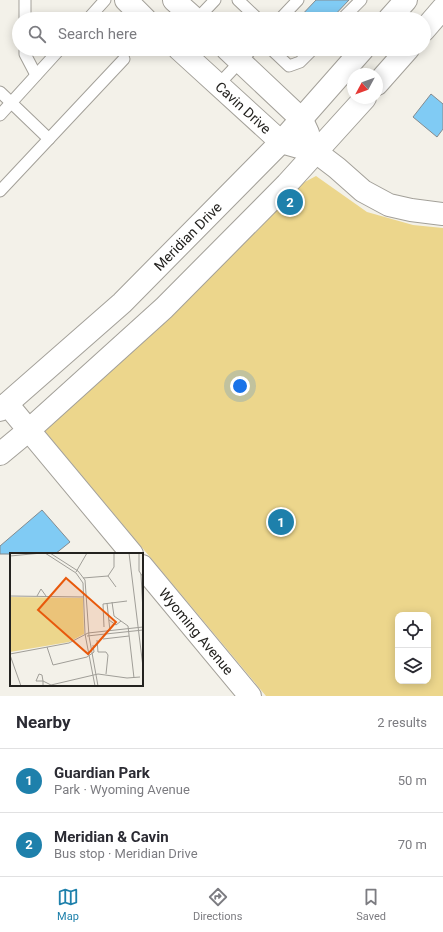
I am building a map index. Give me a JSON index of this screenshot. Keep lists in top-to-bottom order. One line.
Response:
{"streets":{"street":["Cavin Drive","Meridian Drive","Wyoming Avenue"]},"crossings":[["Cavin Drive","Meridian Drive"]],"north":"bottom left","page":{"search":"Search here","pins":["2","1"],"heading":["Nearby","2 results"],"list":[{"mark":"1","name":"Guardian Park","note":"Park · Wyoming Avenue","value":"50 m"},{"mark":"2","name":"Meridian & Cavin","note":"Bus stop · Meridian Drive","value":"70 m"}],"nav":["Map","Directions","Saved"]}}
